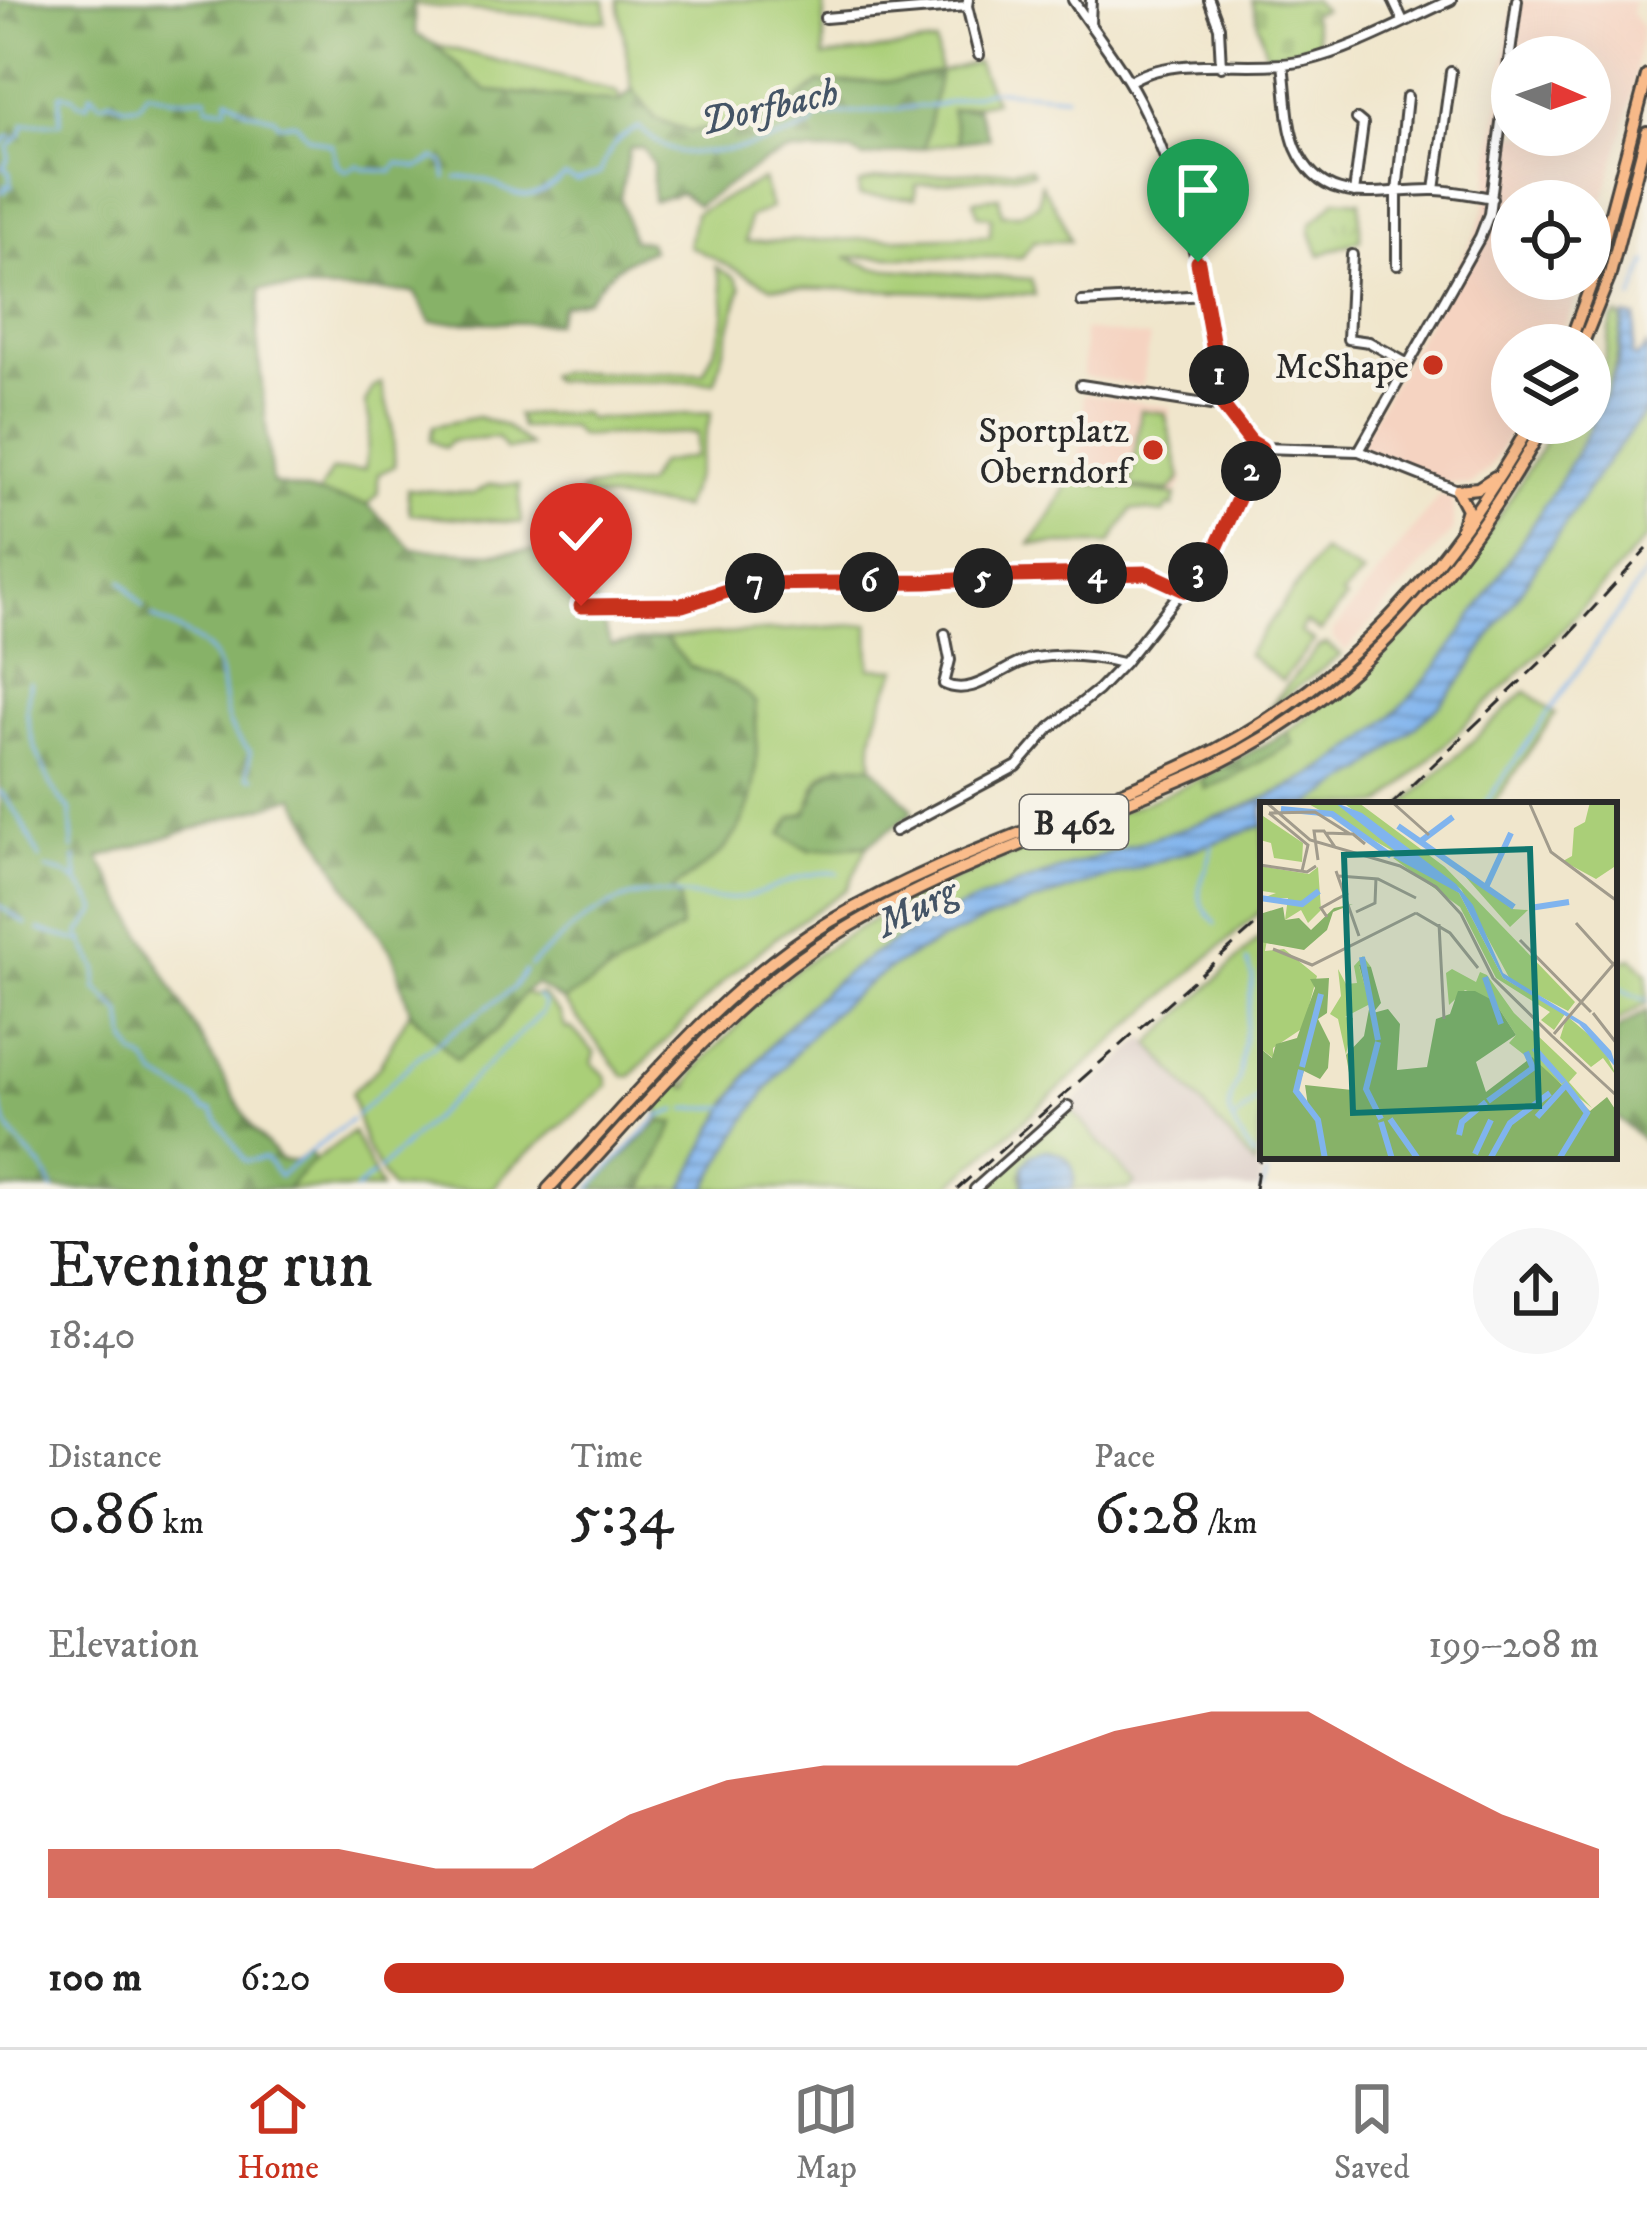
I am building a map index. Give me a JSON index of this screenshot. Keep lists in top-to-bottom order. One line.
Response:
{"streets":{"highway":["B 462"]},"water":["Dorfbach","Murg"],"places":["McShape","Sportplatz Oberndorf"],"north":"right","page":{"pins":["1","2","3","4","5","6","7"],"heading":["Evening run","18:40"],"stats":[["Distance","0.86 km"],["Time","5:34"],["Pace","6:28 /km"]],"chart":["Elevation","199–208 m"],"list":[{"name":"100 m","note":"6:20"}],"tabs":["Home","Map","Saved"]}}
